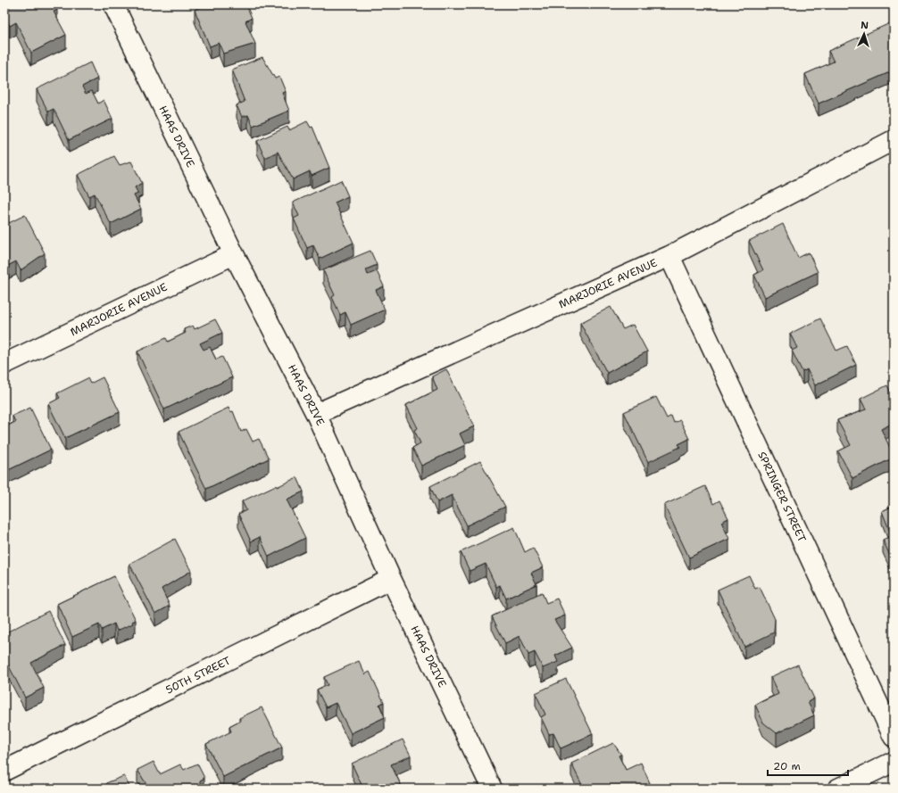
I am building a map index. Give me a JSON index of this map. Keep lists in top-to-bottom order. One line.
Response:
{"streets":{"street":["HAAS DRIVE","MARJORIE AVENUE","SPRINGER STREET","50TH STREET"]},"crossings":[["HAAS DRIVE","MARJORIE AVENUE"],["HAAS DRIVE","50TH STREET"],["MARJORIE AVENUE","SPRINGER STREET"]],"scale_bar":"20 m","north":"top"}
